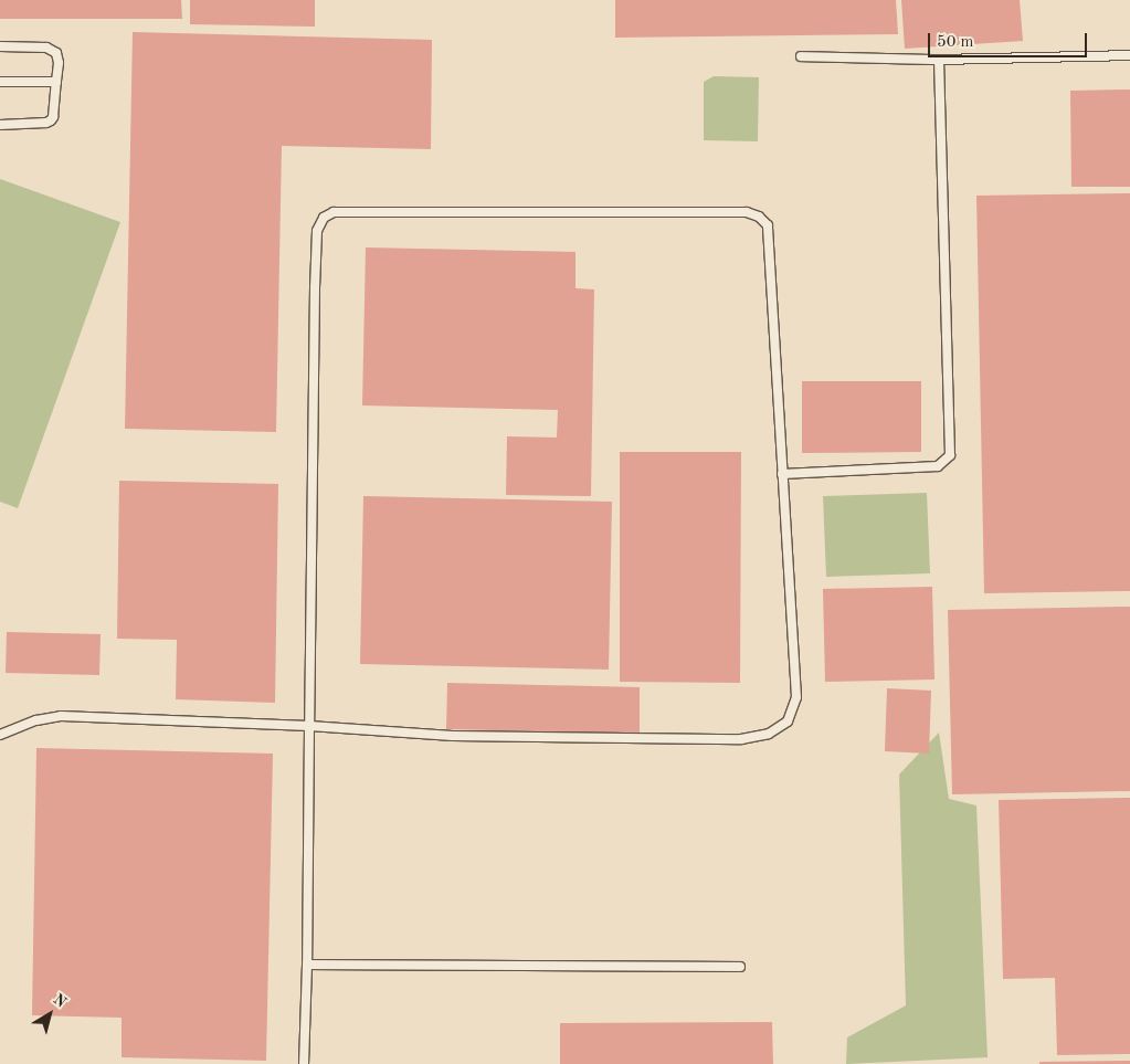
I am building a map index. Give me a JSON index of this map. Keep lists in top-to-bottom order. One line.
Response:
{"scale_bar":"50 m","north":"top right"}
